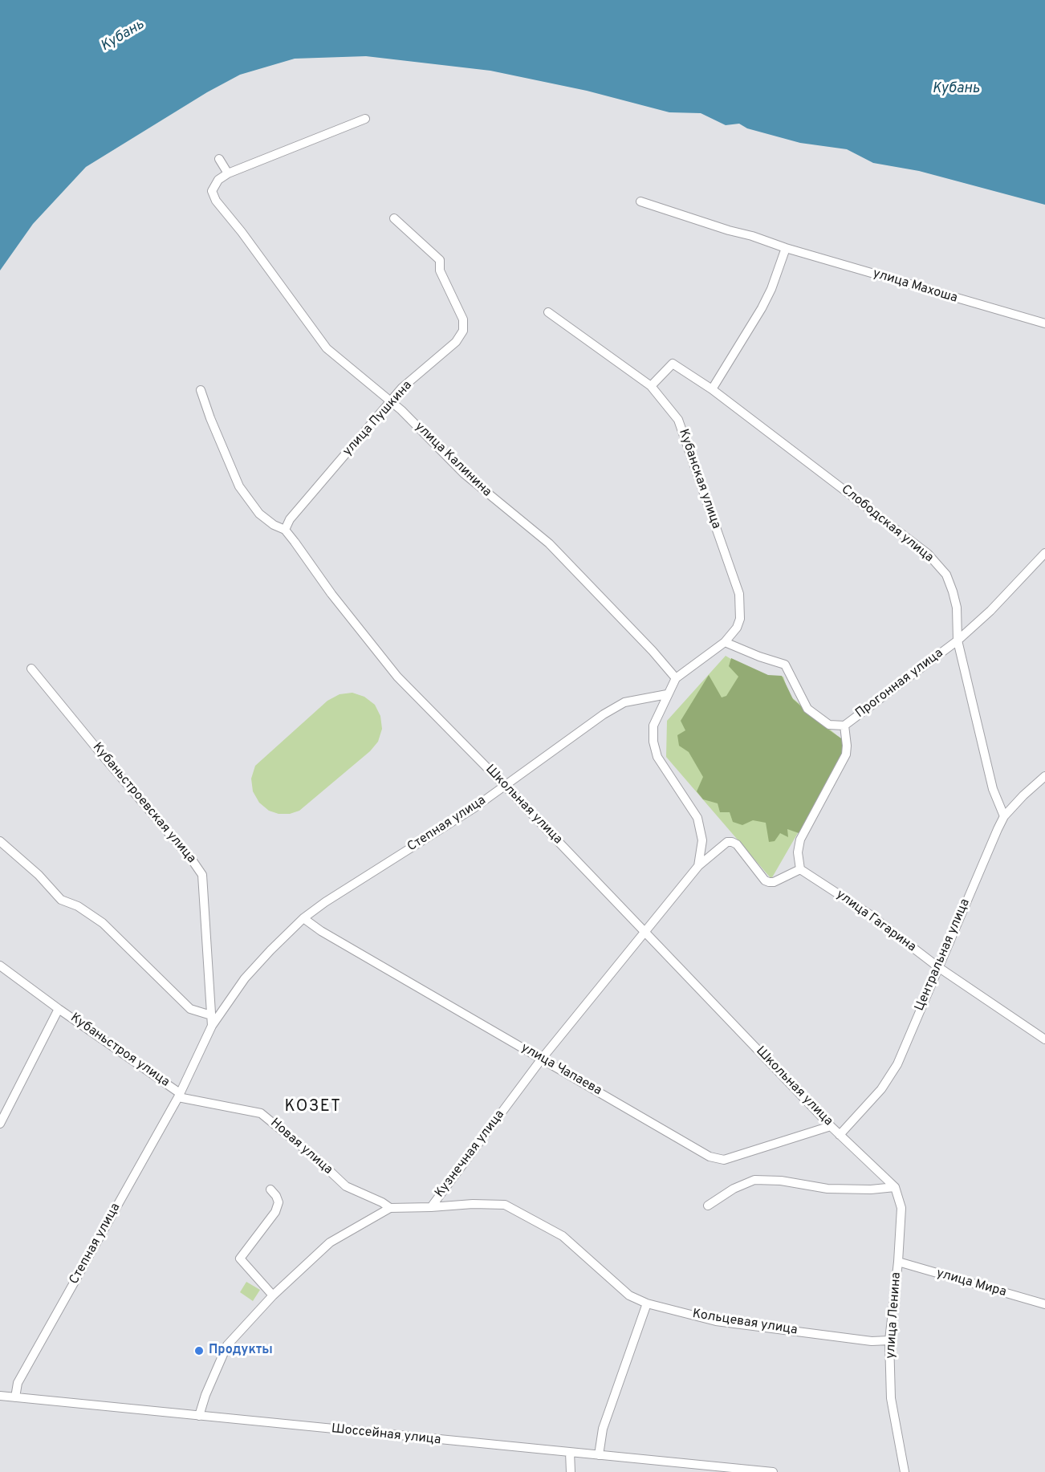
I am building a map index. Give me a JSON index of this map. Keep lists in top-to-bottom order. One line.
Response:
{"streets":{"street":["улица Махоша","улица Пушкина","улица Калинина","Кубанская улица","Слободская улица","Прогонная улица","Кубаньстроевская улица","Школьная улица","Степная улица","улица Гагарина","Центральная улица","Кубаньстроя улица","улица Чапаева","Новая улица","Кузнечная улица","улица Мира","улица Ленина","Кольцевая улица","Шоссейная улица"]},"crossings":[["улица Пушкина","улица Калинина"],["улица Пушкина","Школьная улица"],["улица Калинина","Кубанская улица"],["Кубанская улица","Слободская улица"],["Слободская улица","Прогонная улица"],["Слободская улица","Центральная улица"],["Прогонная улица","улица Гагарина"],["Прогонная улица","Кузнечная улица"],["Кубаньстроевская улица","Степная улица"],["Школьная улица","Степная улица"],["Школьная улица","Центральная улица"],["Школьная улица","улица Чапаева"],["Школьная улица","Кузнечная улица"],["Школьная улица","улица Ленина"],["Степная улица","Кубаньстроя улица"],["Степная улица","улица Чапаева"],["Степная улица","Новая улица"],["Степная улица","Шоссейная улица"],["улица Гагарина","Центральная улица"],["улица Гагарина","Кузнечная улица"],["Кубаньстроя улица","Новая улица"],["улица Чапаева","Кузнечная улица"],["Новая улица","Кузнечная улица"],["Кузнечная улица","Кольцевая улица"],["Кузнечная улица","Шоссейная улица"],["улица Мира","улица Ленина"],["улица Ленина","Кольцевая улица"]],"districts":["КОЗЕТ"],"water":["Кубань"],"places":["Продукты"]}
